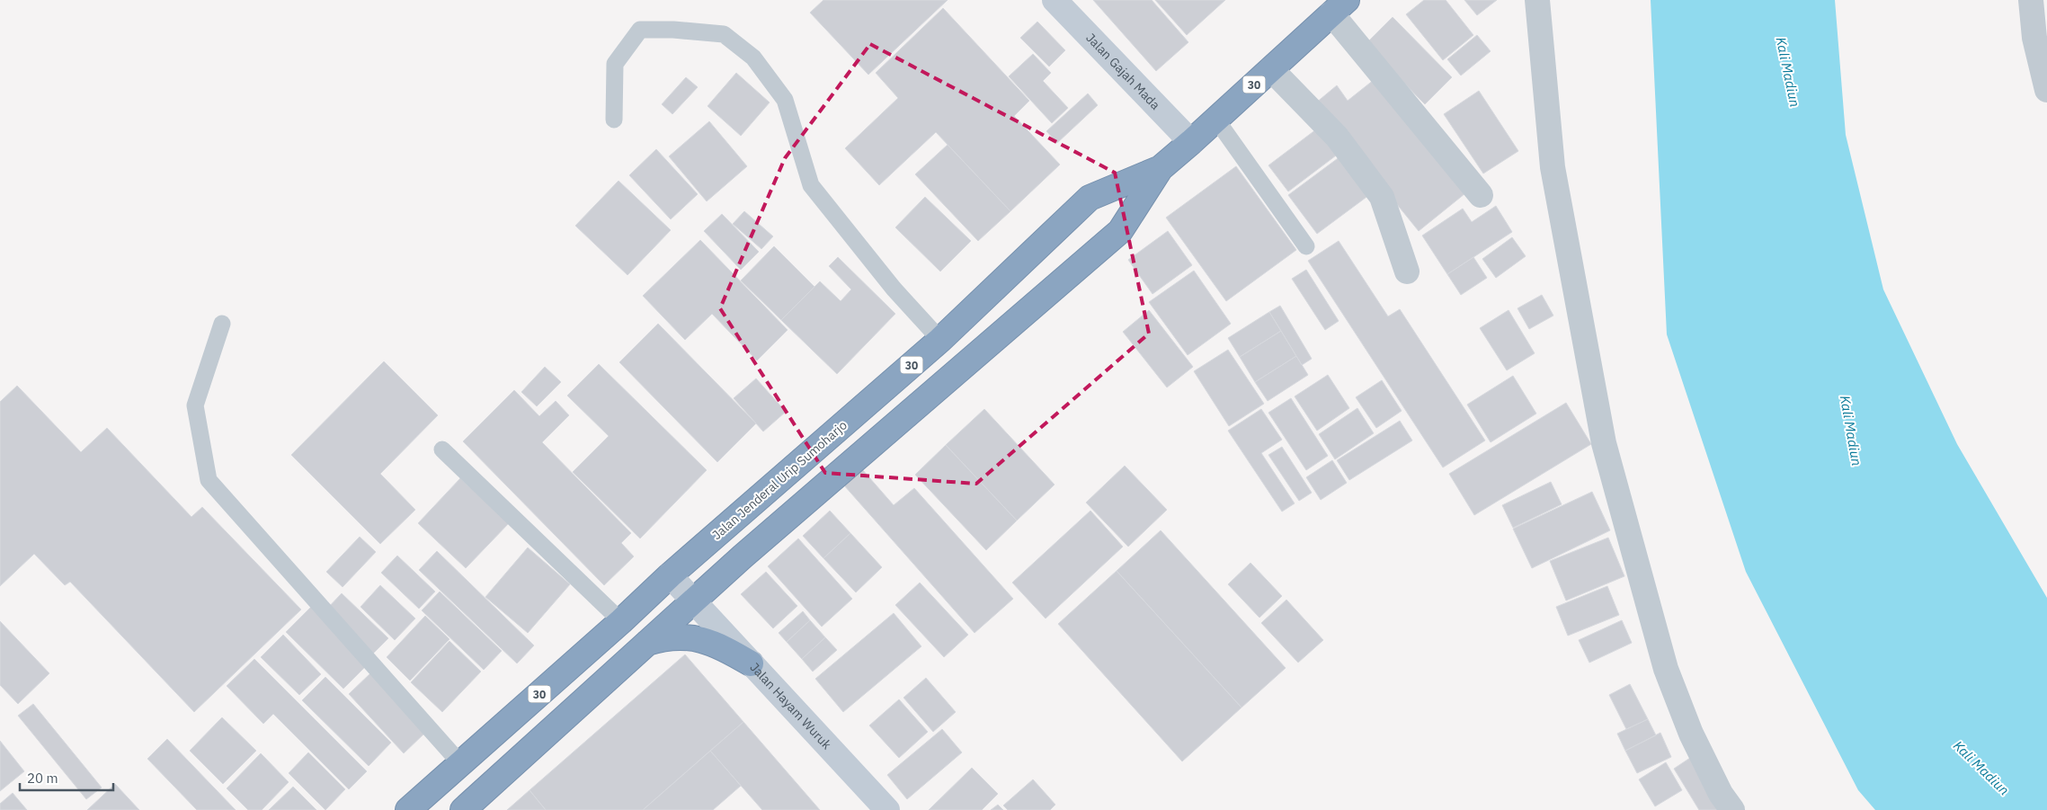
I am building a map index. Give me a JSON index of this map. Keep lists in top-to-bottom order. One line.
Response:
{"streets":{"highway":["30","Jalan Jenderal Urip Sumoharjo"],"main road":["Jalan Gajah Mada","Jalan Hayam Wuruk"]},"crossings":[["Jalan Gajah Mada","Jalan Jenderal Urip Sumoharjo"],["Jalan Jenderal Urip Sumoharjo","Jalan Hayam Wuruk"]],"water":["Kali Madiun"],"scale_bar":"20 m"}
